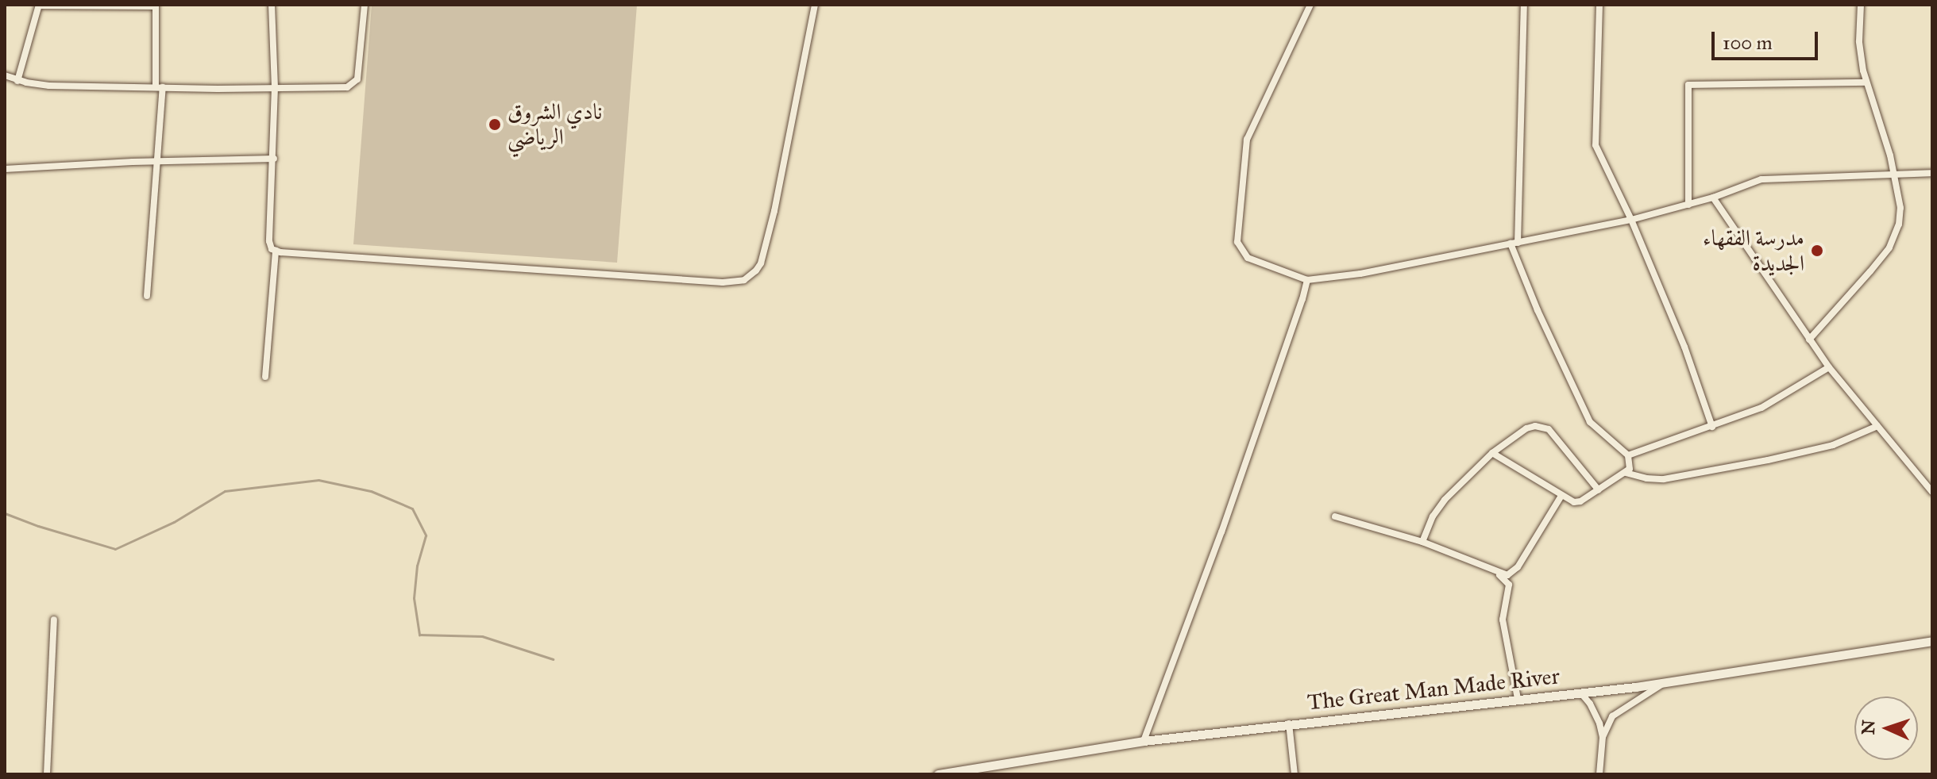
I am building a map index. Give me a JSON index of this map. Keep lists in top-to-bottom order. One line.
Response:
{"streets":{"main road":["The Great Man Made River"]},"places":["نادي الشروق الرياضي","مدرسة الفقهاء الجديدة"],"scale_bar":"100 m","north":"left"}
